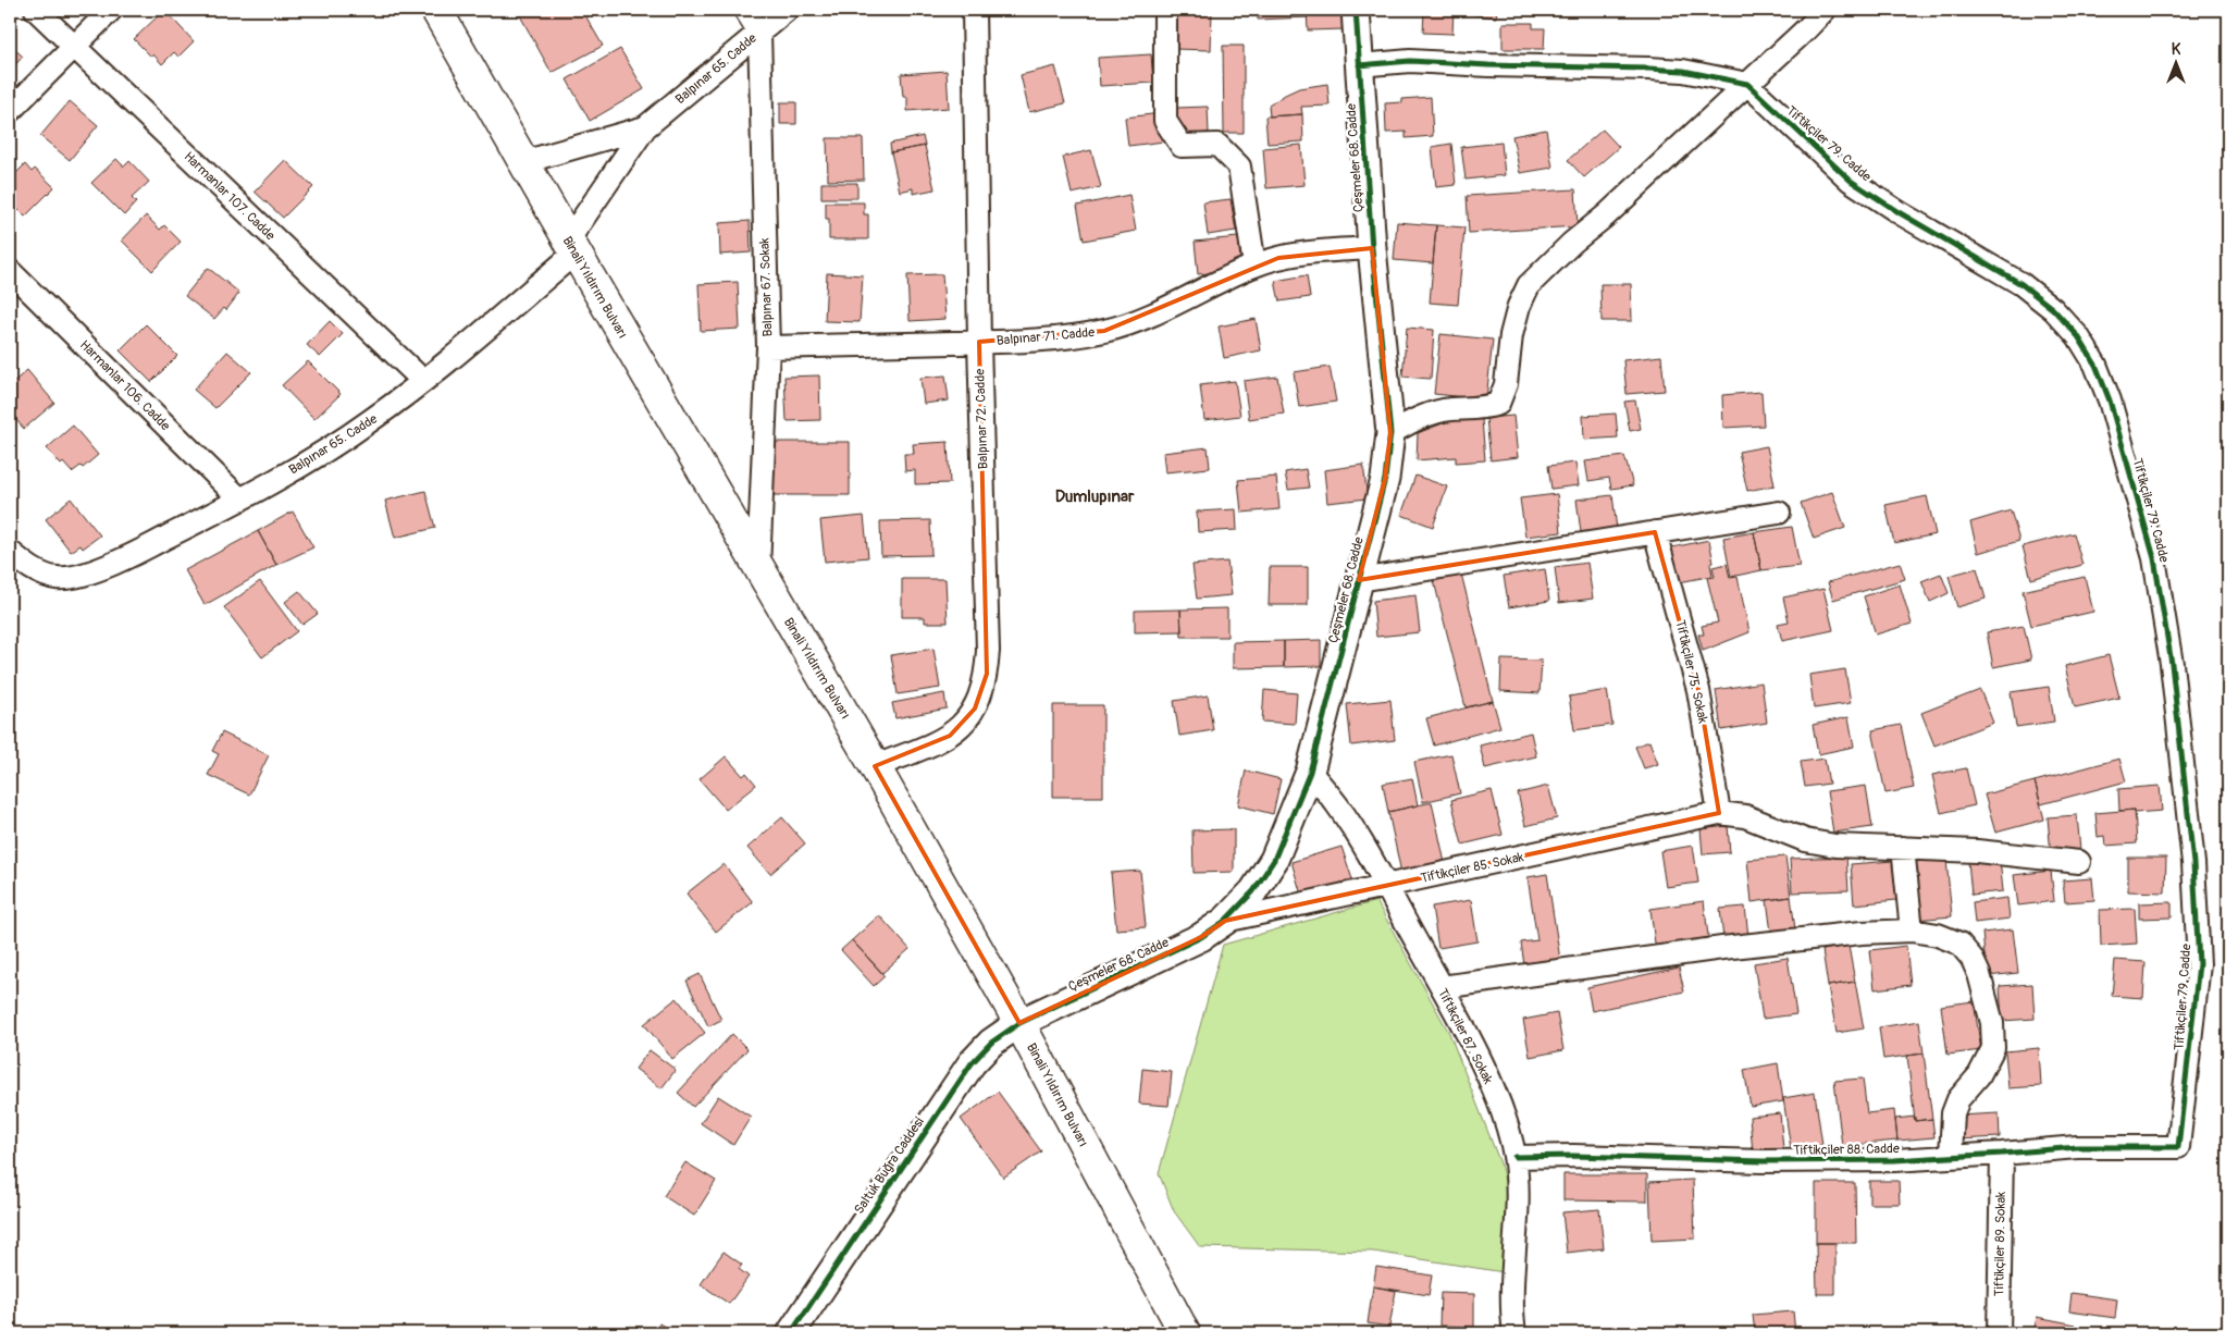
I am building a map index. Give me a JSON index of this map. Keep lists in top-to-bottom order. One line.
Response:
{"streets":{"main road":["Binali Yıldırım Bulvarı"],"street":["Balpınar 65. Cadde","Tiftikçiler 79. Cadde","Çeşmeler 68. Cadde","Harmanlar 107. Cadde","Balpınar 67. Sokak","Balpınar 71. Cadde","Harmanlar 106. Cadde","Balpınar 72. Cadde","Tiftikçiler 75. Sokak","Tiftikçiler 85. Sokak","Tiftikçiler 87. Sokak","Tiftikçiler 88. Cadde","Saltuk Buğra Caddesi","Tiftikçiler 89. Sokak"]},"crossings":[["Balpınar 65. Cadde","Harmanlar 107. Cadde"],["Balpınar 65. Cadde","Binali Yıldırım Bulvarı"],["Balpınar 65. Cadde","Balpınar 67. Sokak"],["Balpınar 65. Cadde","Harmanlar 106. Cadde"],["Tiftikçiler 79. Cadde","Tiftikçiler 88. Cadde"],["Çeşmeler 68. Cadde","Binali Yıldırım Bulvarı"],["Çeşmeler 68. Cadde","Balpınar 71. Cadde"],["Çeşmeler 68. Cadde","Tiftikçiler 85. Sokak"],["Çeşmeler 68. Cadde","Tiftikçiler 87. Sokak"],["Çeşmeler 68. Cadde","Saltuk Buğra Caddesi"],["Binali Yıldırım Bulvarı","Balpınar 67. Sokak"],["Binali Yıldırım Bulvarı","Balpınar 72. Cadde"],["Binali Yıldırım Bulvarı","Saltuk Buğra Caddesi"],["Balpınar 67. Sokak","Balpınar 71. Cadde"],["Balpınar 71. Cadde","Balpınar 72. Cadde"],["Tiftikçiler 75. Sokak","Tiftikçiler 85. Sokak"],["Tiftikçiler 85. Sokak","Tiftikçiler 87. Sokak"],["Tiftikçiler 87. Sokak","Tiftikçiler 88. Cadde"],["Tiftikçiler 88. Cadde","Tiftikçiler 89. Sokak"]],"districts":["Dumlupınar"],"north":"top"}
